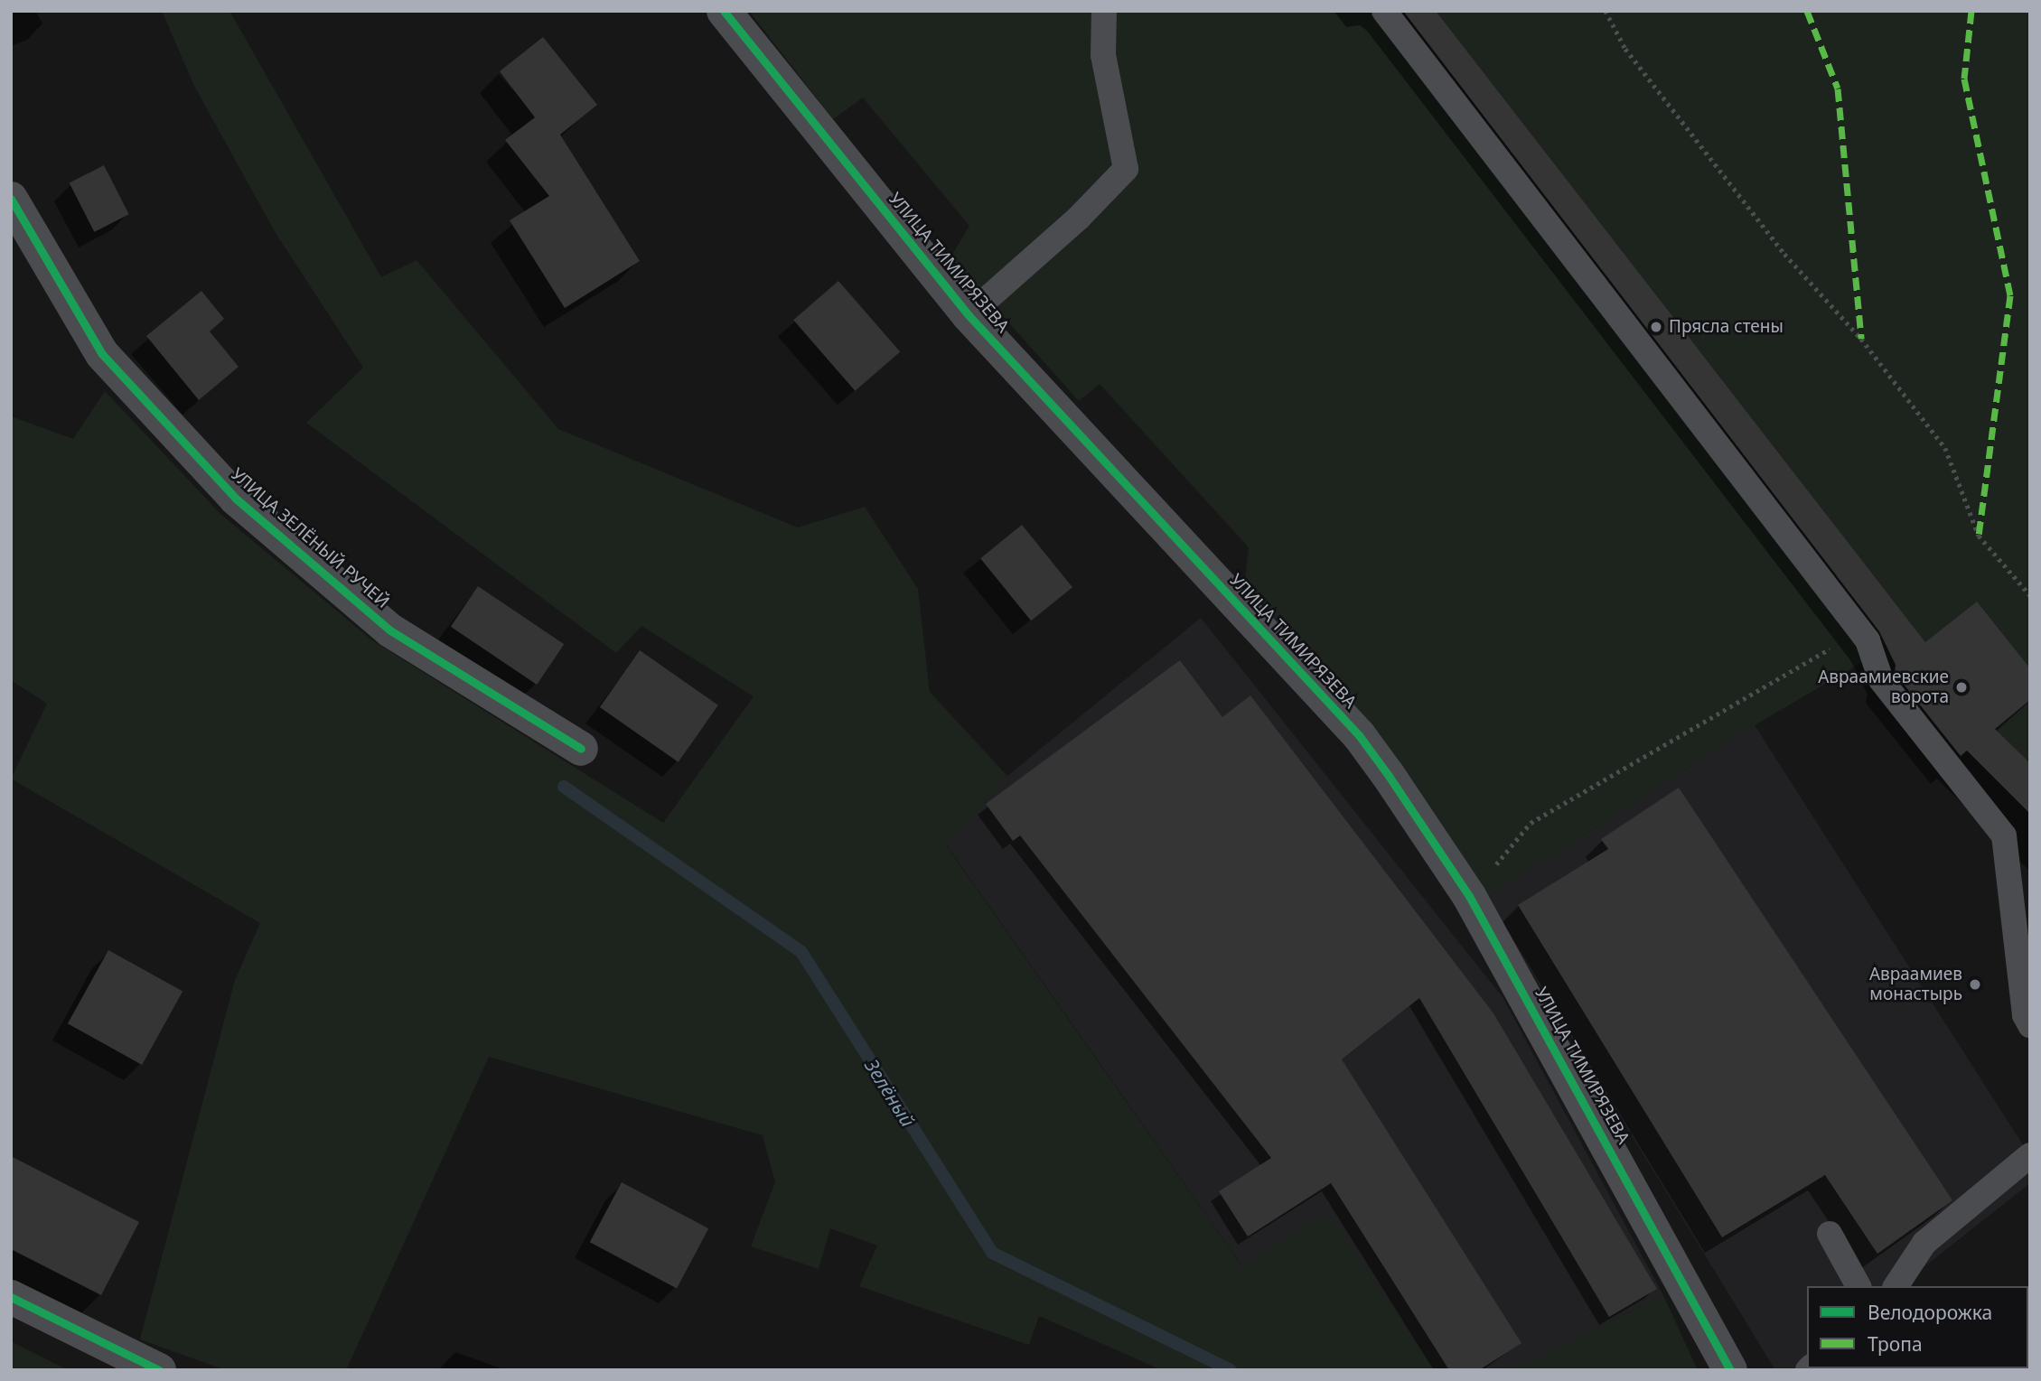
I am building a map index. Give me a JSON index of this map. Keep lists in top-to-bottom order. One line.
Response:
{"streets":{"street":["УЛИЦА ТИМИРЯЗЕВА","УЛИЦА ЗЕЛЁНЫЙ РУЧЕЙ"]},"water":["Зелёный"],"places":["Прясла стены","Авраамиевские ворота","Авраамиев монастырь"],"legend":["Велодорожка","Тропа"]}
